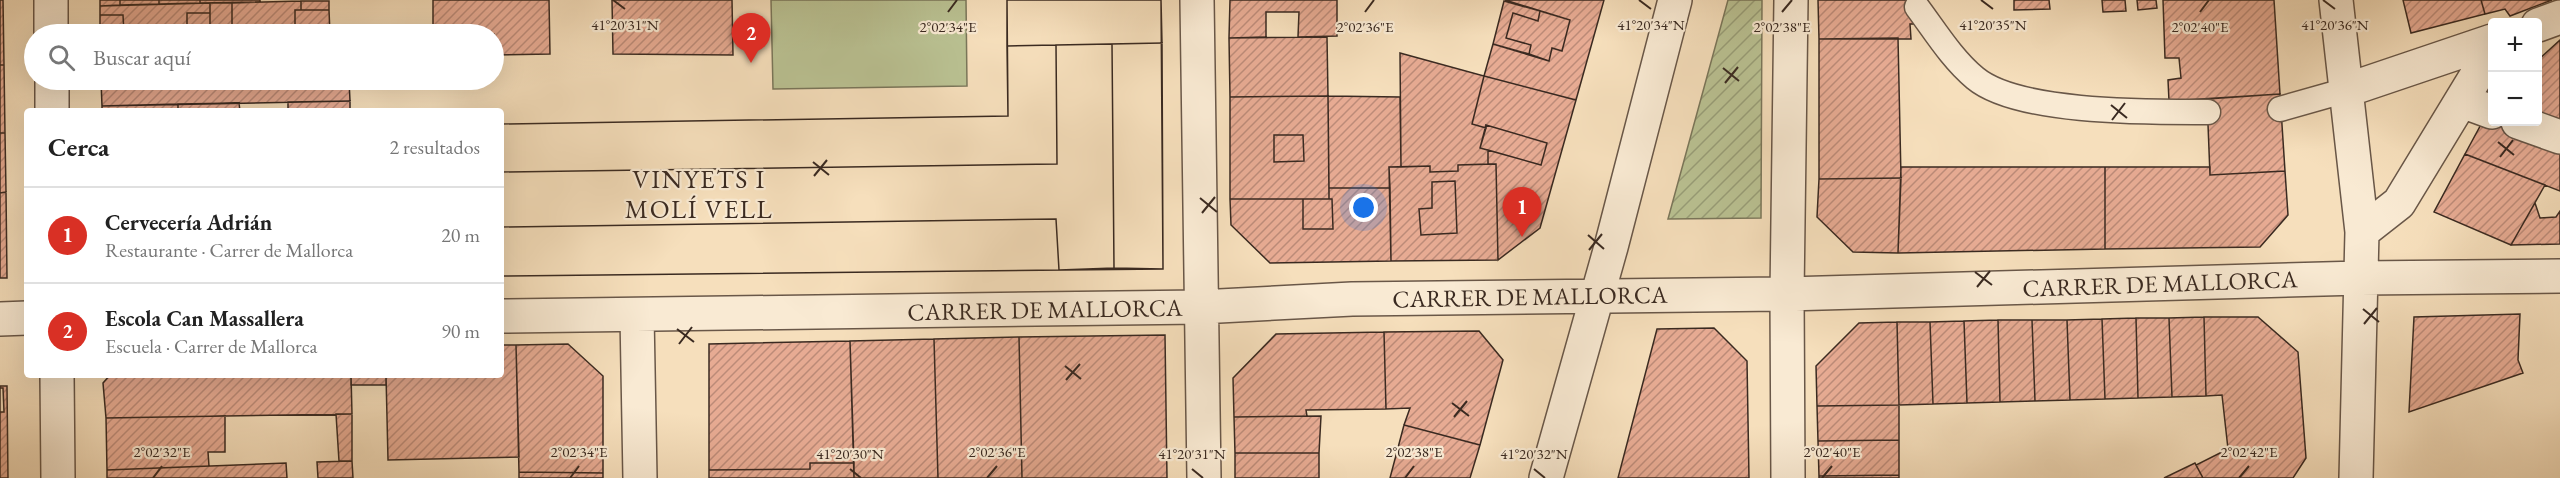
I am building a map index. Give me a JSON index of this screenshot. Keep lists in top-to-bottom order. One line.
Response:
{"streets":{"street":["CARRER DE MALLORCA"]},"districts":["VINYETS I MOLÍ VELL"],"page":{"pins":["2","1"],"map_buttons":["+","−"],"search":"Buscar aquí","heading":["Cerca","2 resultados"],"list":[{"mark":"1","name":"Cervecería Adrián","note":"Restaurante · Carrer de Mallorca","value":"20 m"},{"mark":"2","name":"Escola Can Massallera","note":"Escuela · Carrer de Mallorca","value":"90 m"}]},"coordinates":["41°20'31\"N","41°20'34\"N","41°20'35\"N","41°20'36\"N","2°02'34\"E","2°02'40\"E","2°02'36\"E","2°02'38\"E","2°02'32\"E","2°02'42\"E","41°20'30\"N","41°20'32\"N"]}
